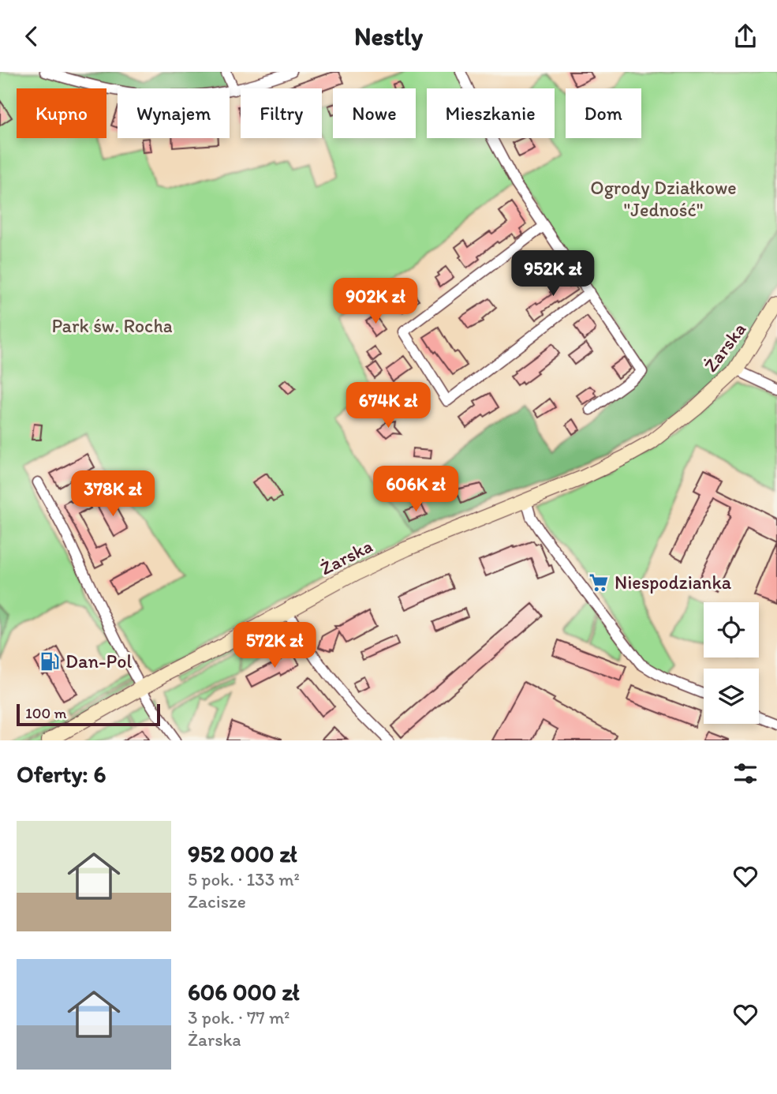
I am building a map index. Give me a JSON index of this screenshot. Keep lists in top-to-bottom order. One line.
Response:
{"streets":{"street":["Żarska"]},"parks":["Ogrody Działkowe \"Jedność\"","Park św. Rocha"],"places":{"supermarket":["Niespodzianka"],"fuel station":["Dan-Pol"]},"scale_bar":"100 m","page":{"header":"Nestly","chip":["Kupno","Wynajem","Filtry","Nowe","Mieszkanie","Dom"],"price":["952K zł","902K zł","674K zł","606K zł","378K zł","572K zł"],"scale":"100 m","heading":"Oferty: 6","list":[{"name":"952 000 zł","note":"5 pok. · 133 m² · Zacisze"},{"name":"606 000 zł","note":"3 pok. · 77 m² · Żarska"}]}}
